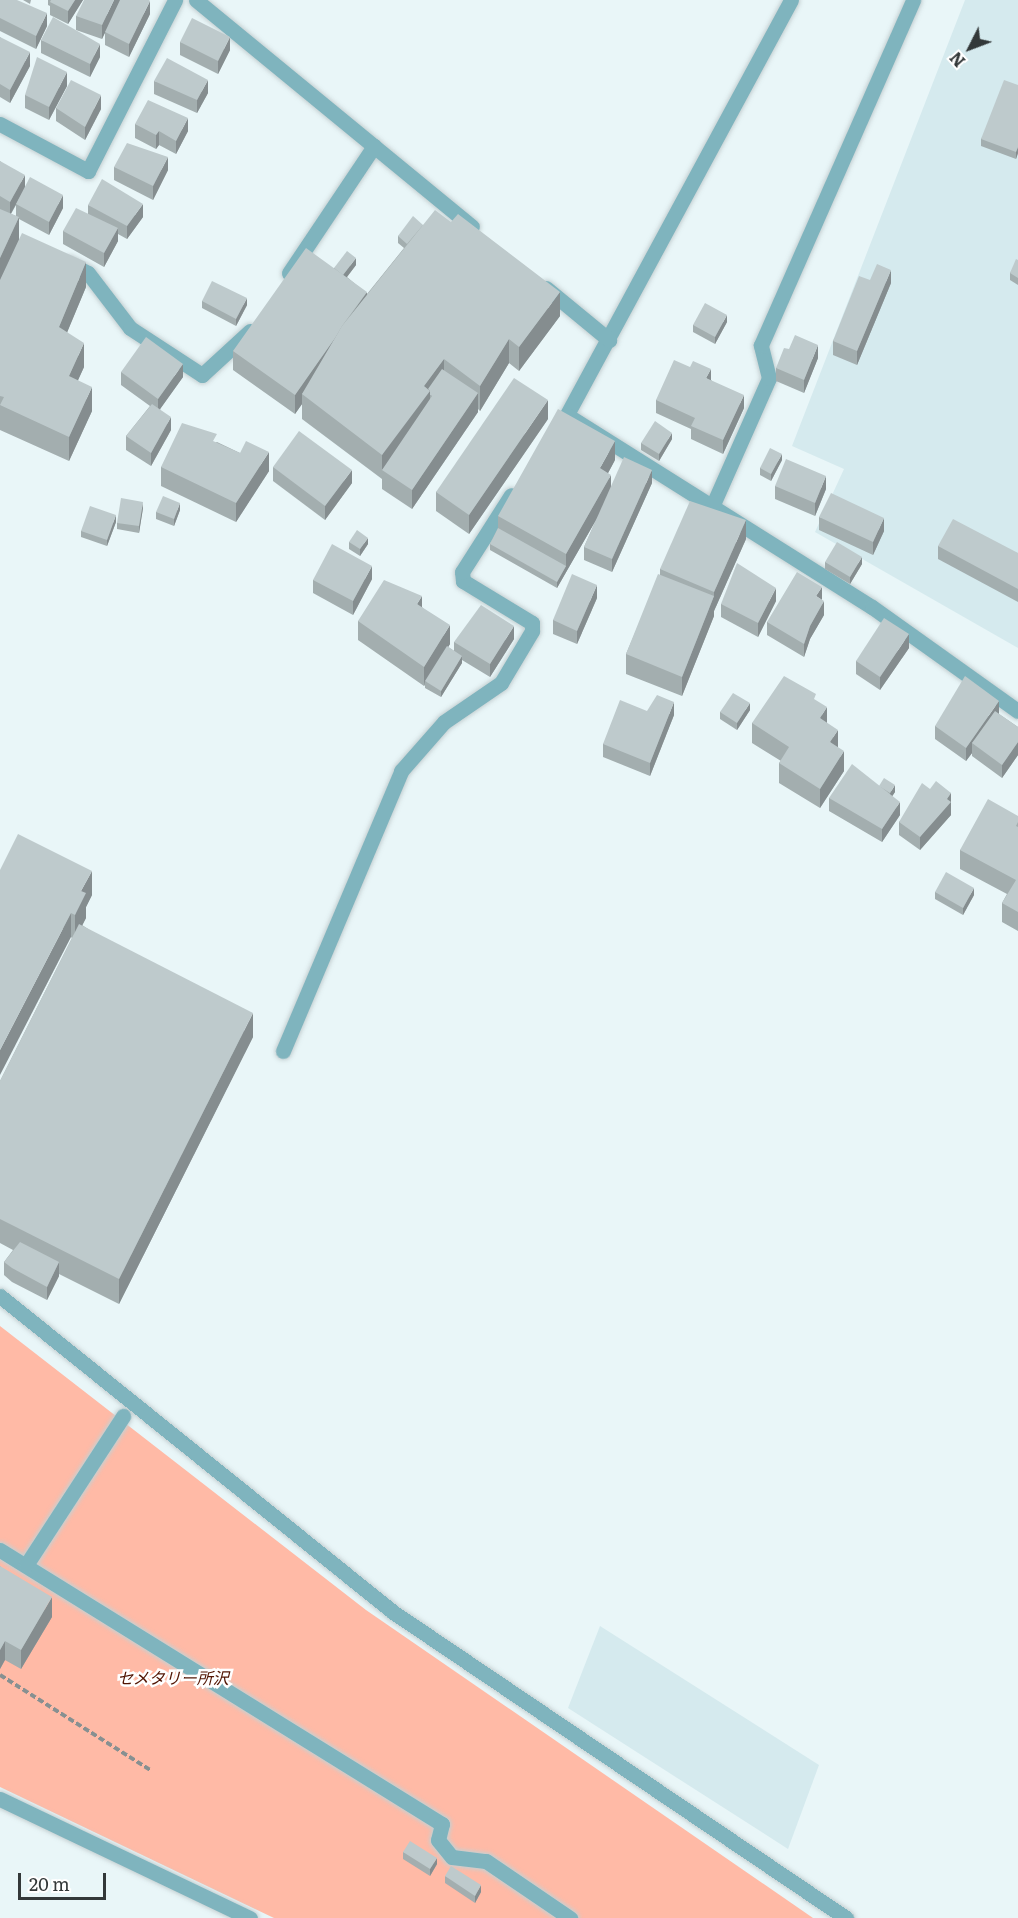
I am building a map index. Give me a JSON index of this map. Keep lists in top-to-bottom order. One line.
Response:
{"parks":["セメタリー所沢"],"scale_bar":"20 m","north":"bottom left"}
